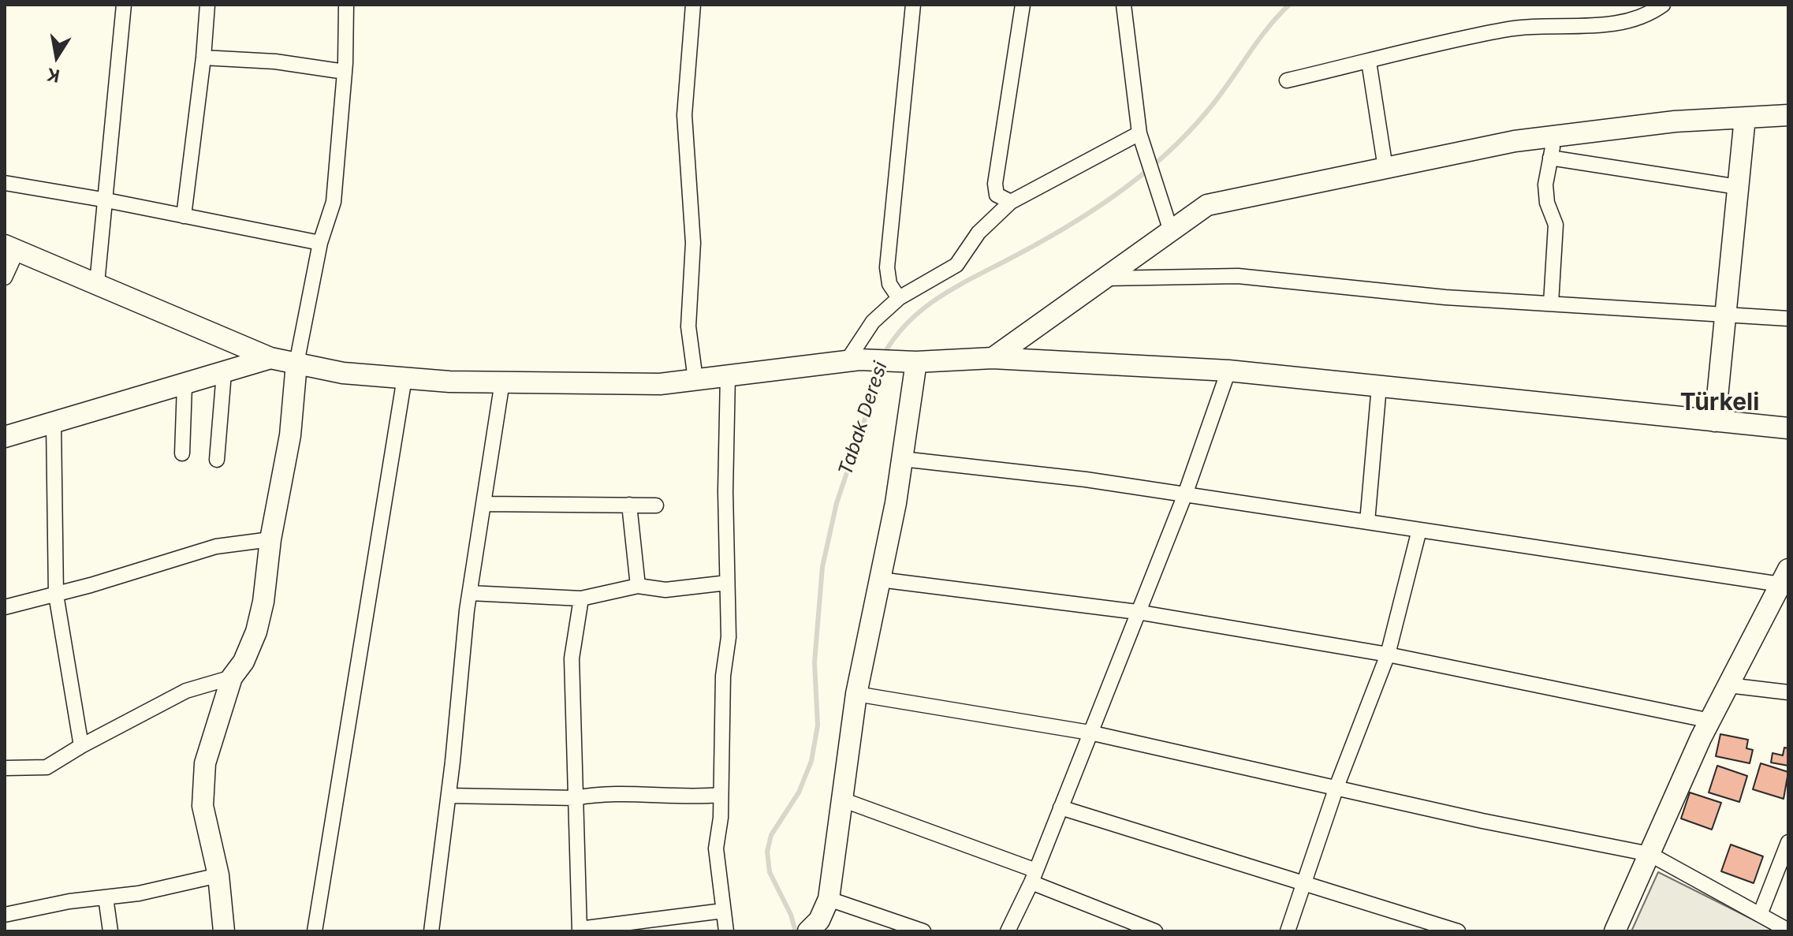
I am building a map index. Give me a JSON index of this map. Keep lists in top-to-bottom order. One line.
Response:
{"districts":["Türkeli"],"water":["Tabak Deresi"],"north":"bottom"}
